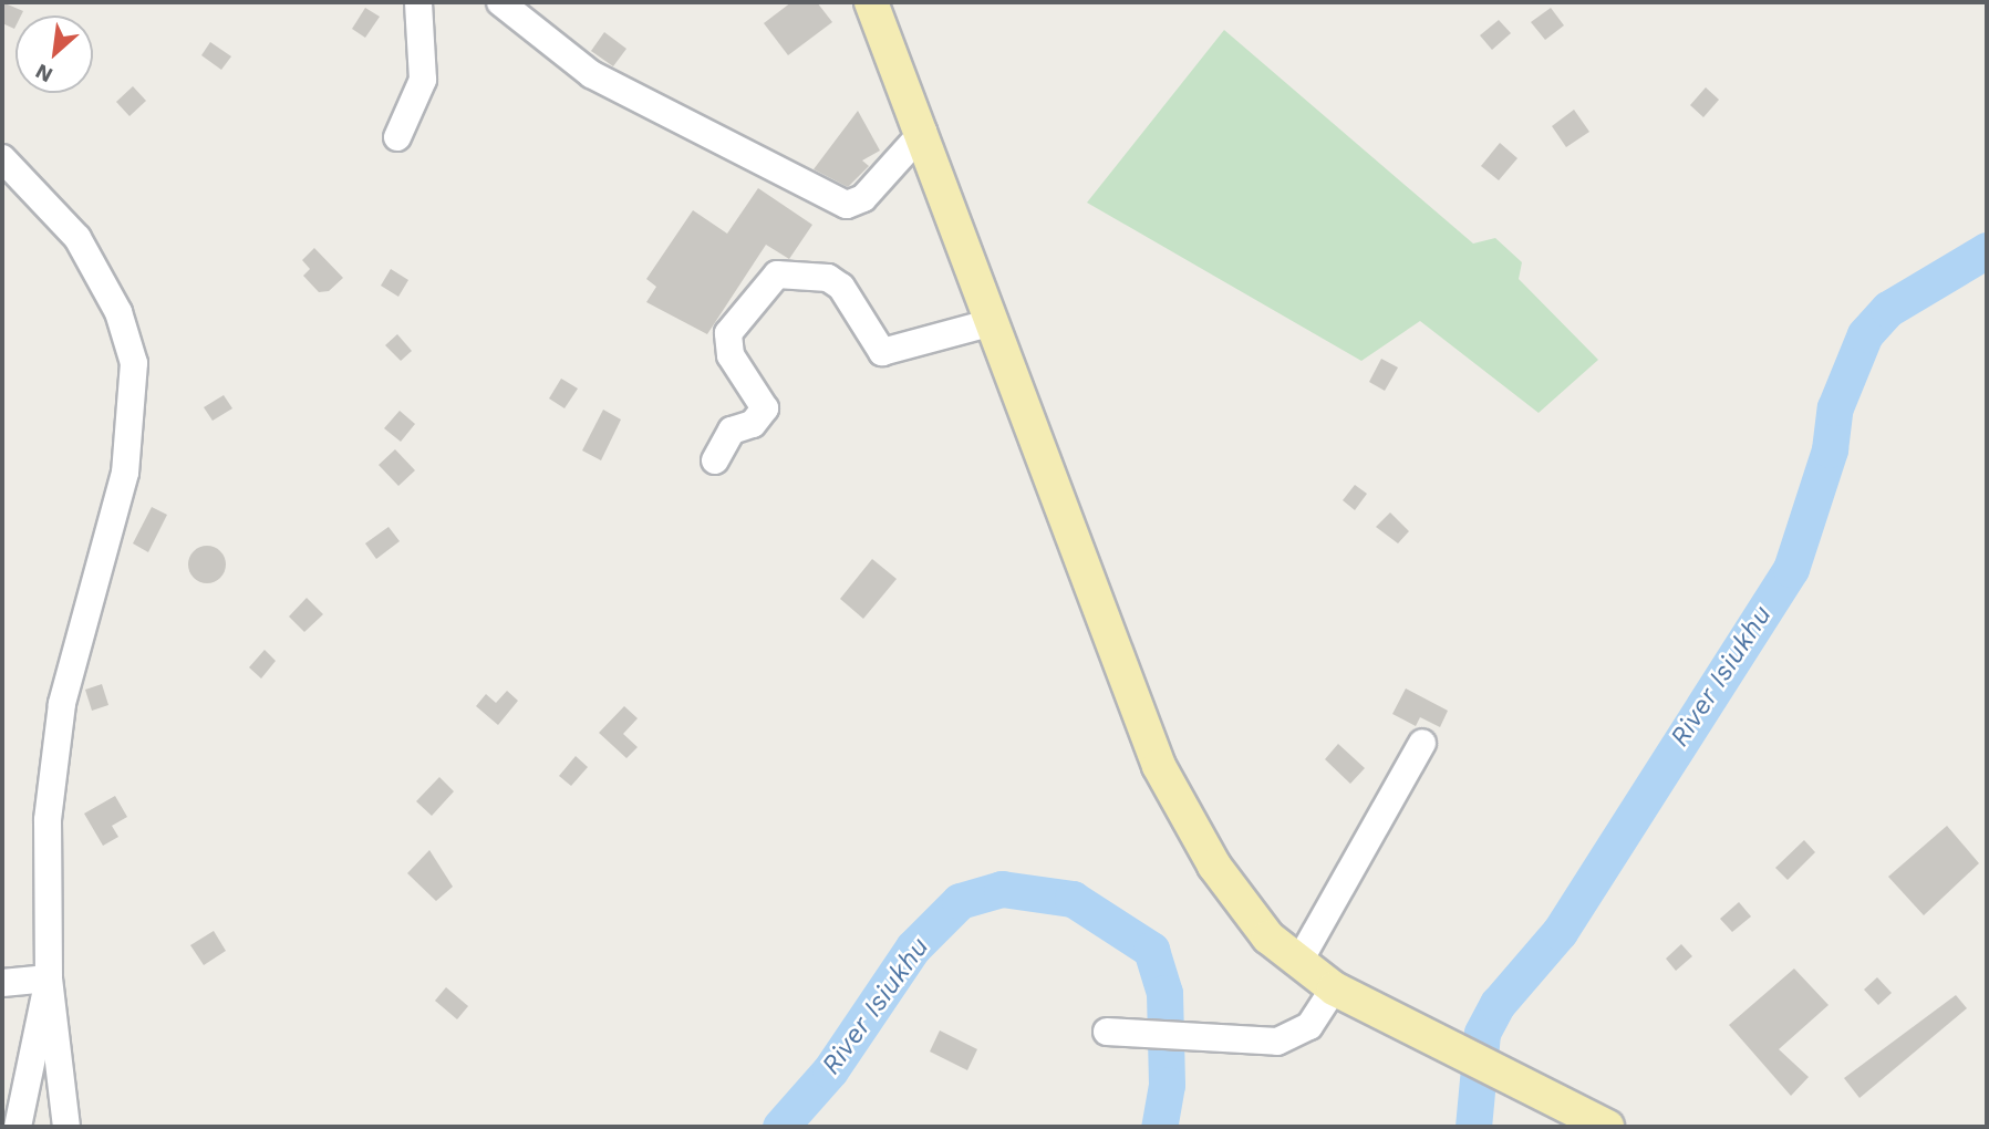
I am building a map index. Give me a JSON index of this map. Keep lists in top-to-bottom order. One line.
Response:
{"water":["River Isiukhu"],"north":"bottom left"}
